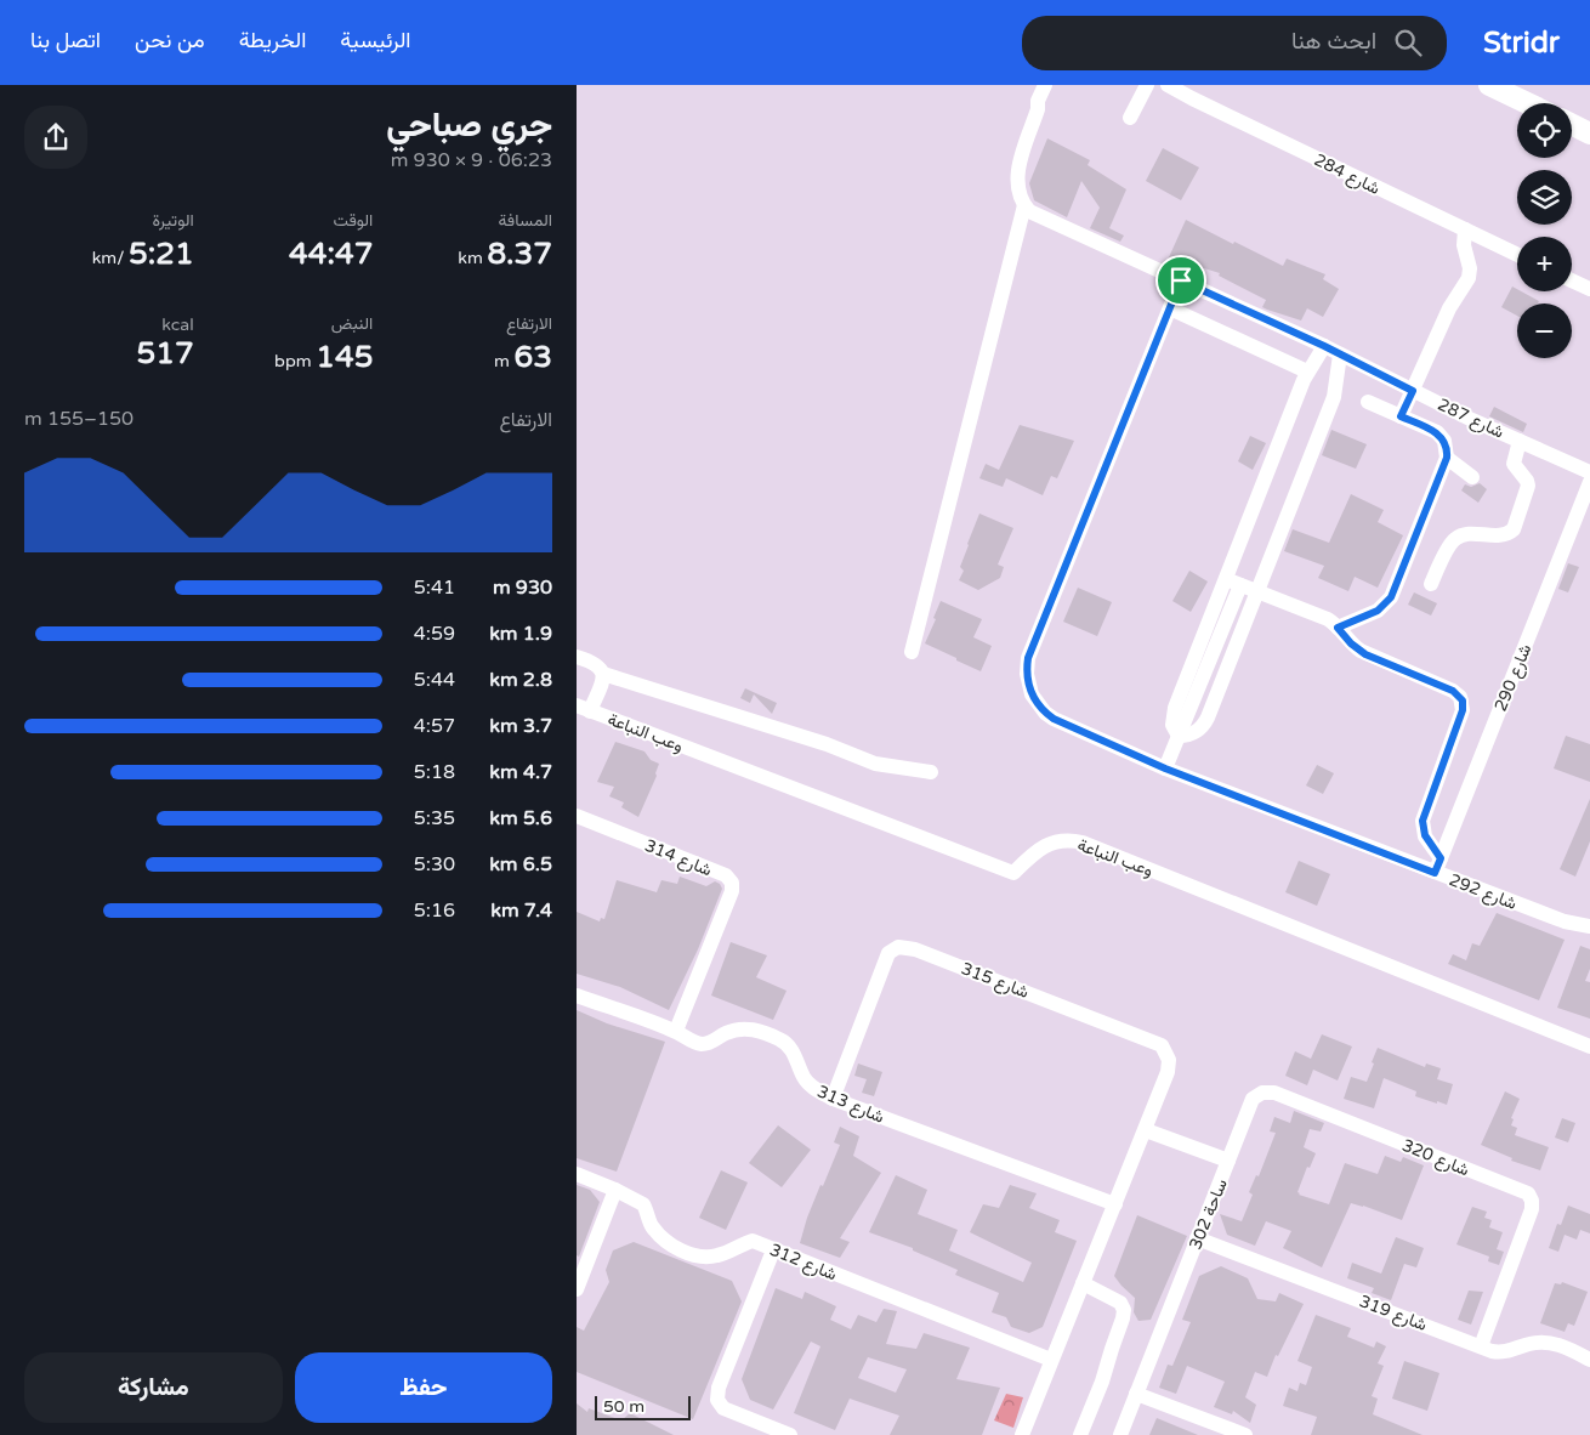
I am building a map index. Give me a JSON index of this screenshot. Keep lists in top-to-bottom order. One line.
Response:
{"streets":{"street":["شارع 284","شارع 287","شارع 290","وعب النباعة","شارع 314","شارع 292","شارع 315","شارع 313","شارع 320","ساحة 302","شارع 312","شارع 319"]},"crossings":[["شارع 287","شارع 292"],["شارع 290","شارع 292"],["شارع 314","شارع 313"],["شارع 315","شارع 313"],["شارع 315","ساحة 302"],["شارع 320","ساحة 302"],["شارع 320","شارع 319"],["ساحة 302","شارع 319"]],"scale_bar":"50 m","page":{"header":"Stridr","search":"ابحث هنا","nav":["الرئيسية","الخريطة","من نحن","اتصل بنا"],"heading":["جري صباحي","06:23 · 9 × 930 m"],"map_buttons":["+","−"],"stats":[["المسافة","8.37 km"],["الوقت","44:47"],["الوتيرة","5:21 /km"],["الارتفاع","63 m"],["النبض","145 bpm"],["kcal","517"]],"chart":["الارتفاع","150–155 m"],"list":[{"name":"930 m","note":"5:41"},{"name":"1.9 km","note":"4:59"},{"name":"2.8 km","note":"5:44"},{"name":"3.7 km","note":"4:57"},{"name":"4.7 km","note":"5:18"},{"name":"5.6 km","note":"5:35"},{"name":"6.5 km","note":"5:30"},{"name":"7.4 km","note":"5:16"}],"buttons":["حفظ","مشاركة"],"scale":"50 m"}}
